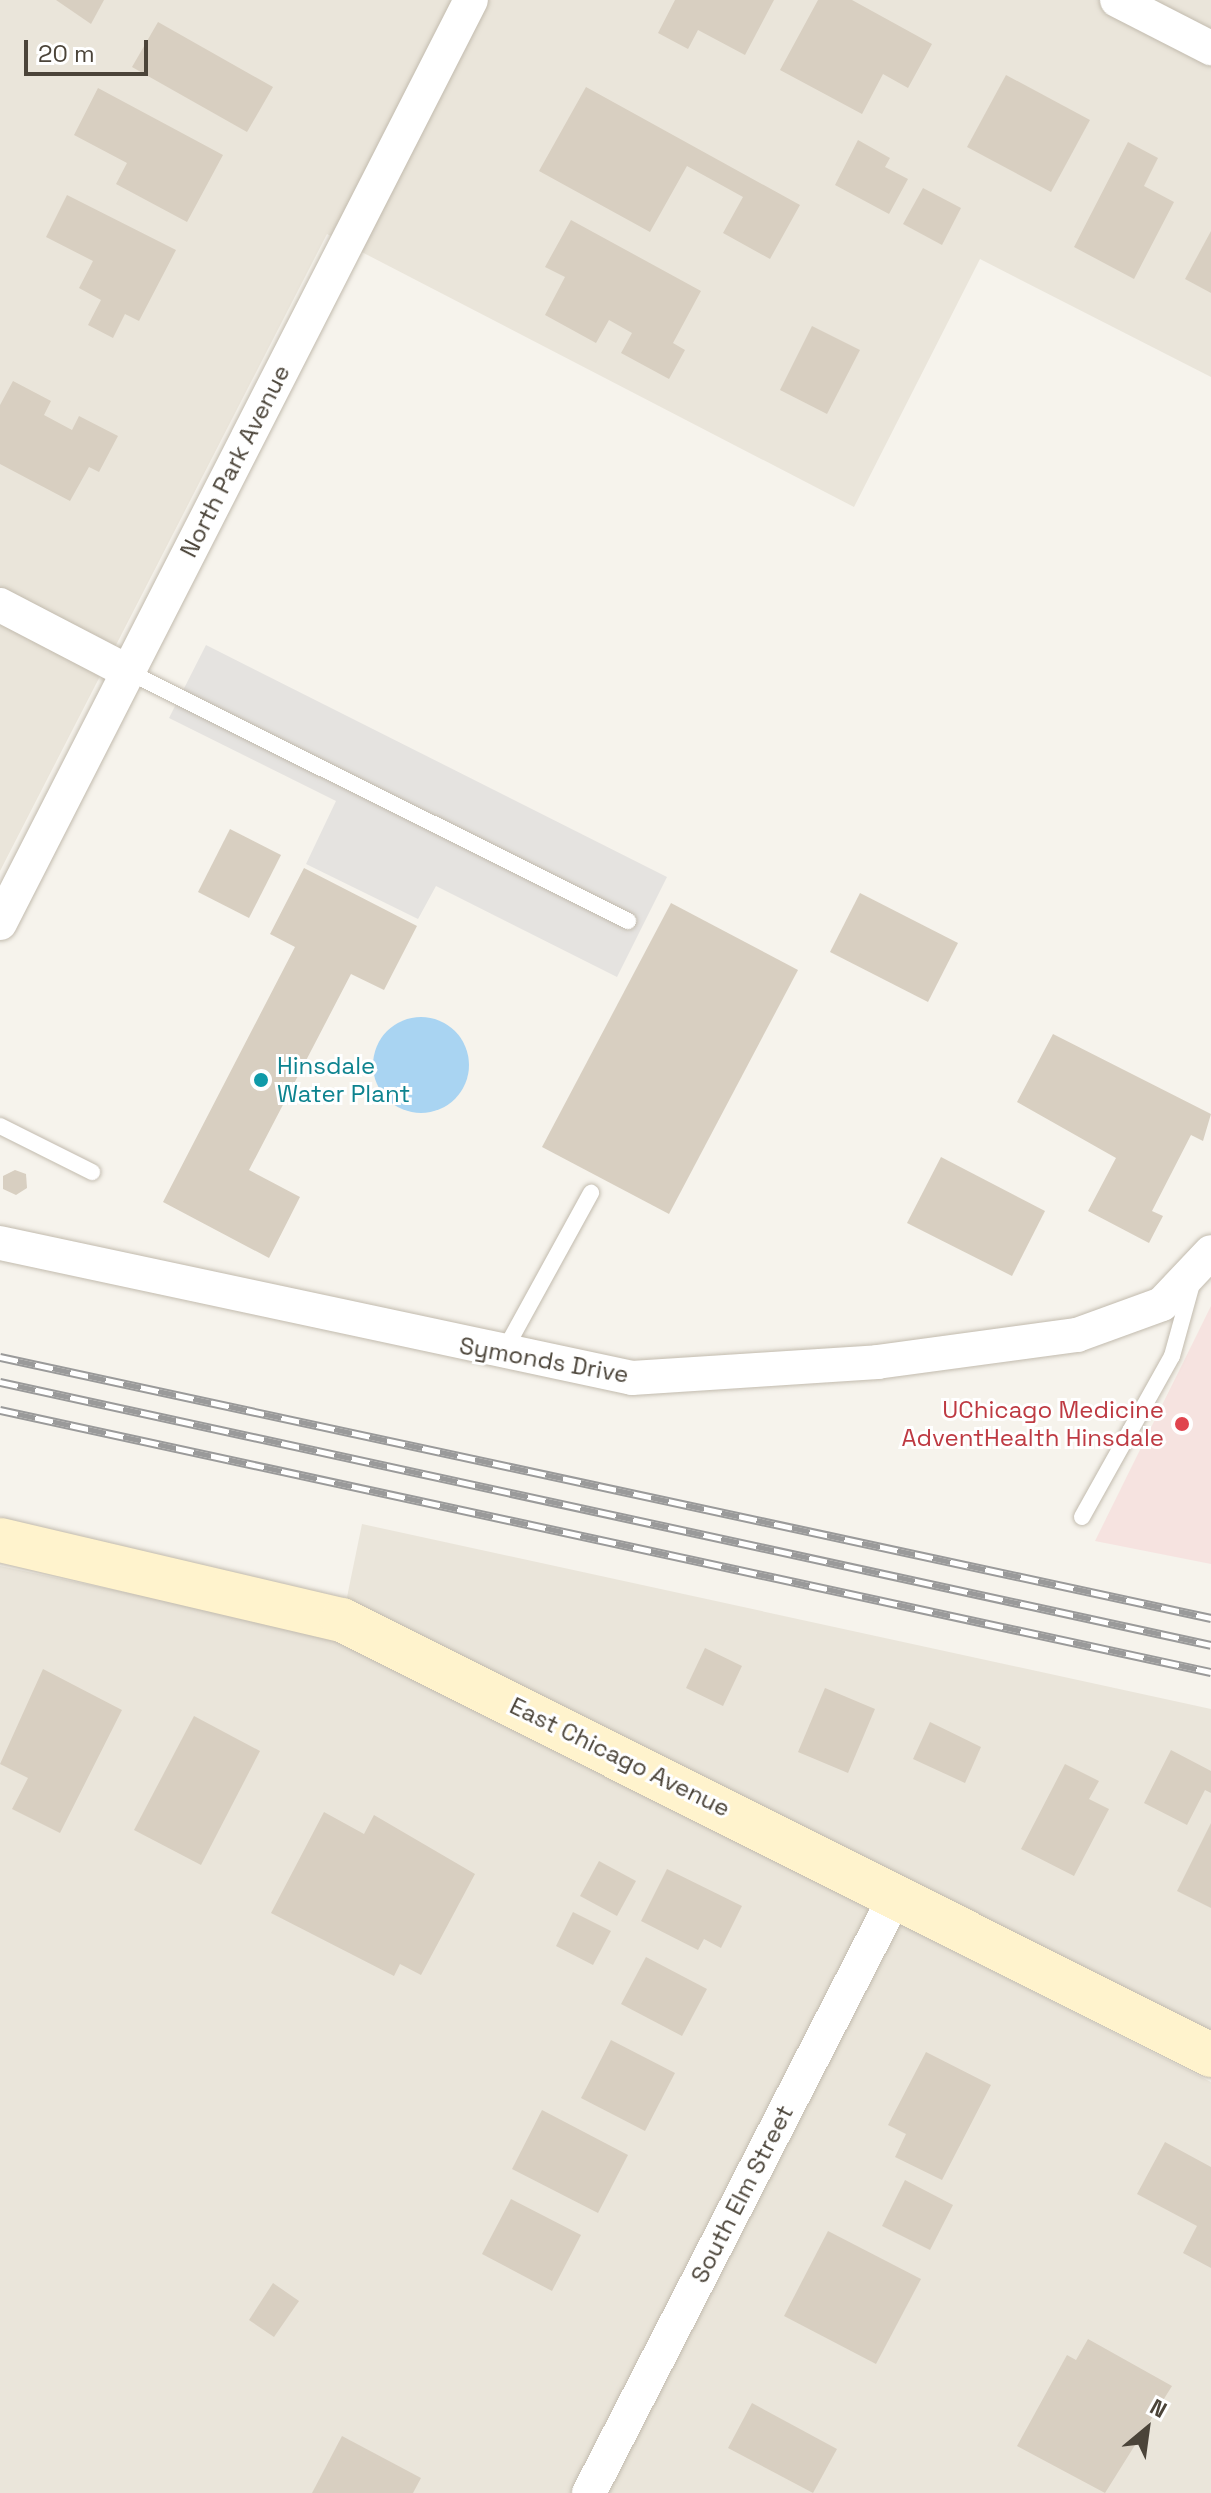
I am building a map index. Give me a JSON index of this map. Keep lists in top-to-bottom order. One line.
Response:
{"streets":{"main road":["East Chicago Avenue"],"street":["North Park Avenue","Symonds Drive","South Elm Street"]},"crossings":[["East Chicago Avenue","South Elm Street"]],"places":["Hinsdale Water Plant","UChicago Medicine AdventHealth Hinsdale"],"scale_bar":"20 m","north":"top right"}
